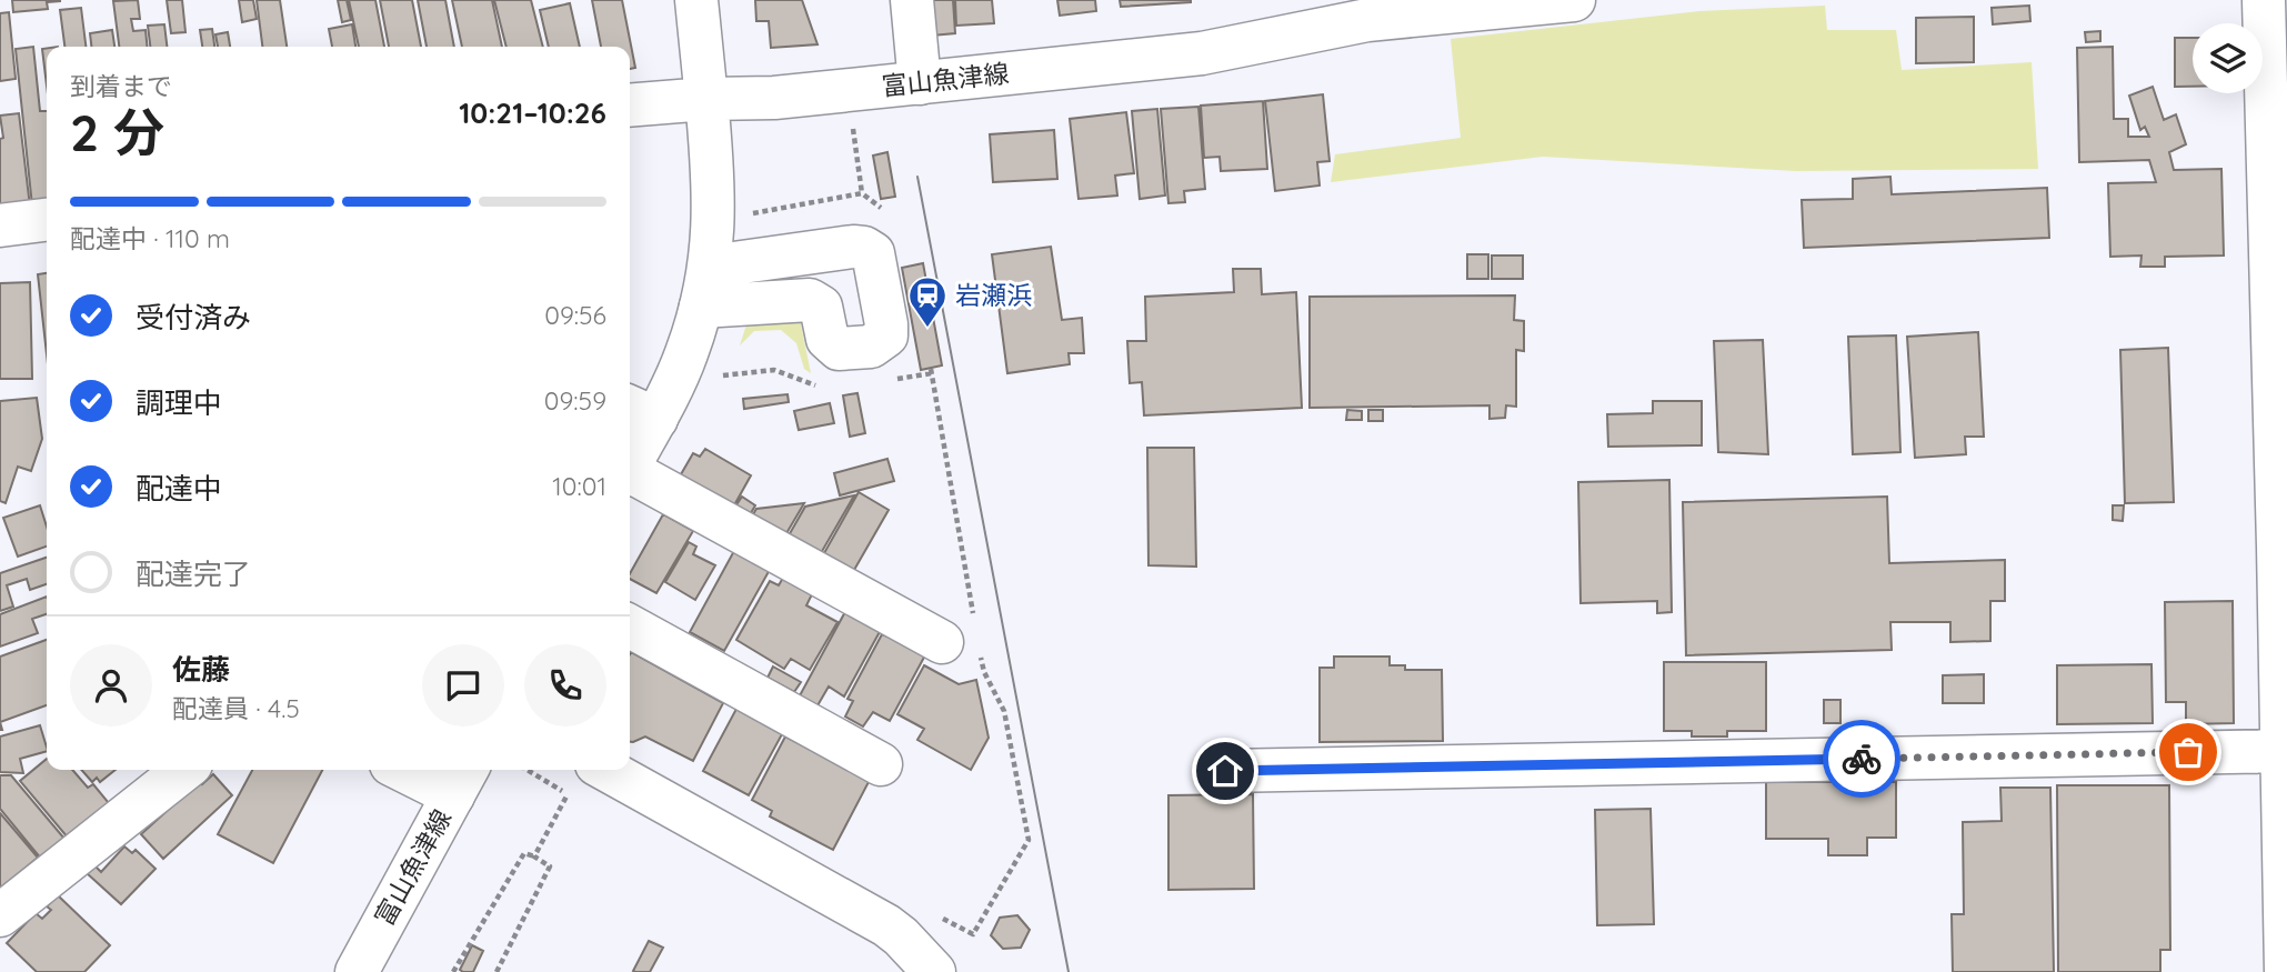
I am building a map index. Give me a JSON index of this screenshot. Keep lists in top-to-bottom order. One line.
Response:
{"streets":{"street":["富山魚津線"]},"places":{"station":["岩瀬浜"]},"page":{"heading":["2 分","到着まで","10:21–10:26"],"panel":["佐藤","配達員 · 4.5"],"bar":"配達中 · 110 m","list":[["受付済み","09:56"],["調理中","09:59"],["配達中","10:01"],"配達完了"]}}
